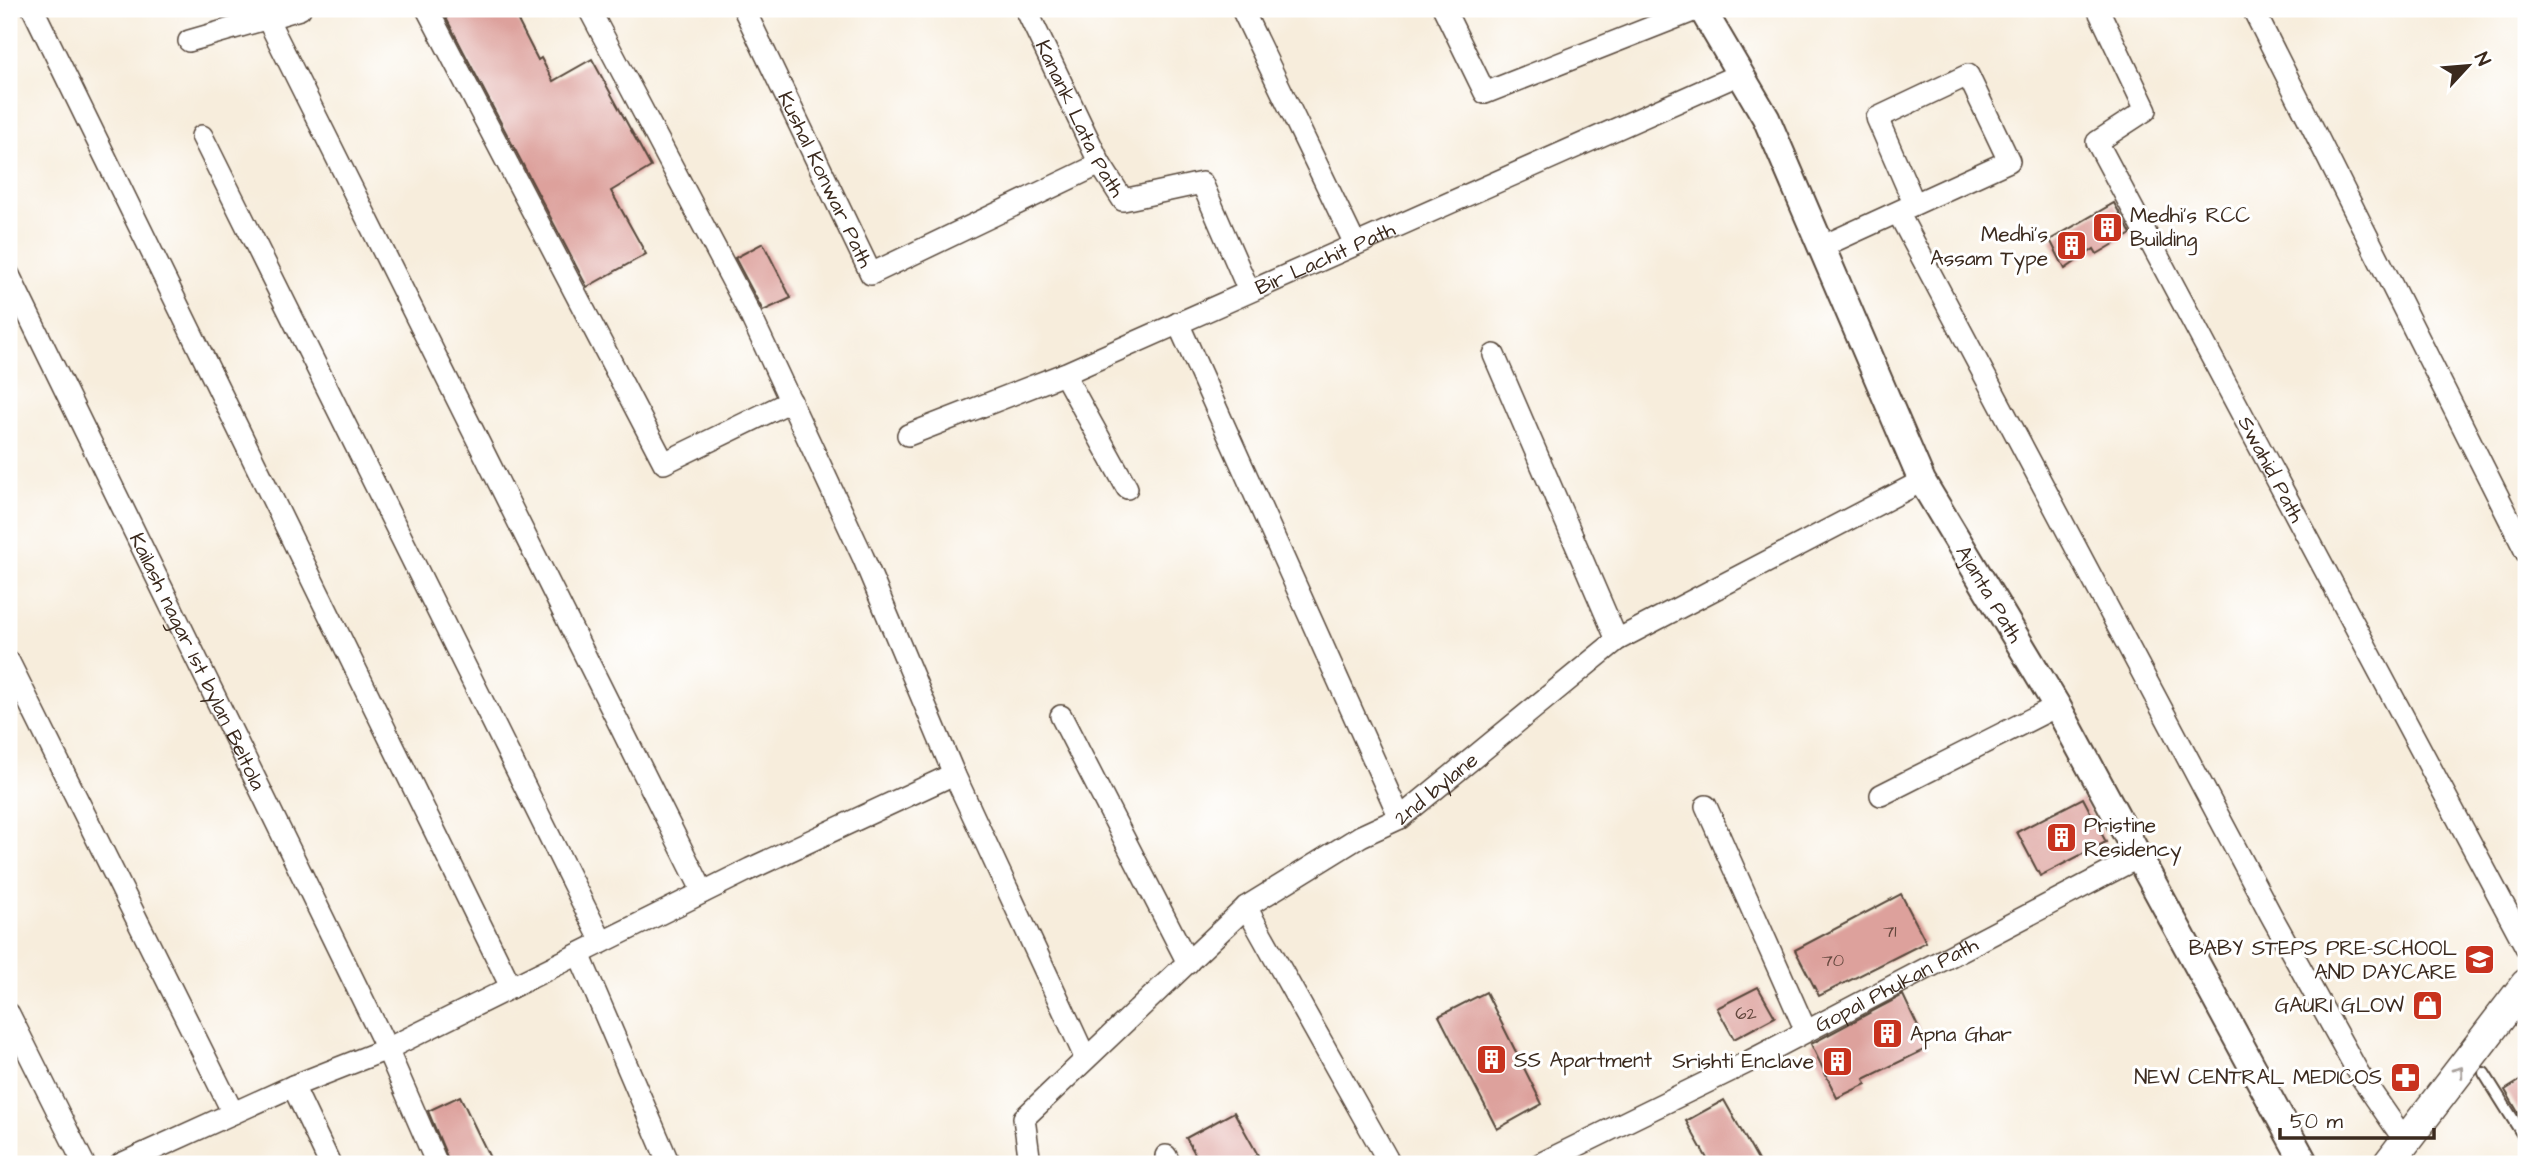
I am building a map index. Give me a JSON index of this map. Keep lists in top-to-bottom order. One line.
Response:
{"streets":{"street":["Kanank Lata Path","Kushal Konwar Path","Bir Lachit Path","Swahid Path","Ajanta Path","Kailash nagar 1st bylan Beltola","2nd bylane","Gopal Phukan Path"]},"crossings":[["Kanank Lata Path","Kushal Konwar Path"],["Kanank Lata Path","Bir Lachit Path"],["Bir Lachit Path","Ajanta Path"],["Ajanta Path","2nd bylane"],["Ajanta Path","Gopal Phukan Path"]],"places":{"building":["Medhi's RCC Building","Medhi's Assam Type","Pristine Residency","Apna Ghar","SS Apartment","Srishti Enclave"],"school or university":["BABY STEPS PRE-SCHOOL AND DAYCARE"],"shop":["GAURI GLOW"],"pharmacy":["NEW CENTRAL MEDICOS"]},"house_numbers":["71","70","62"],"scale_bar":"50 m","north":"top right"}
